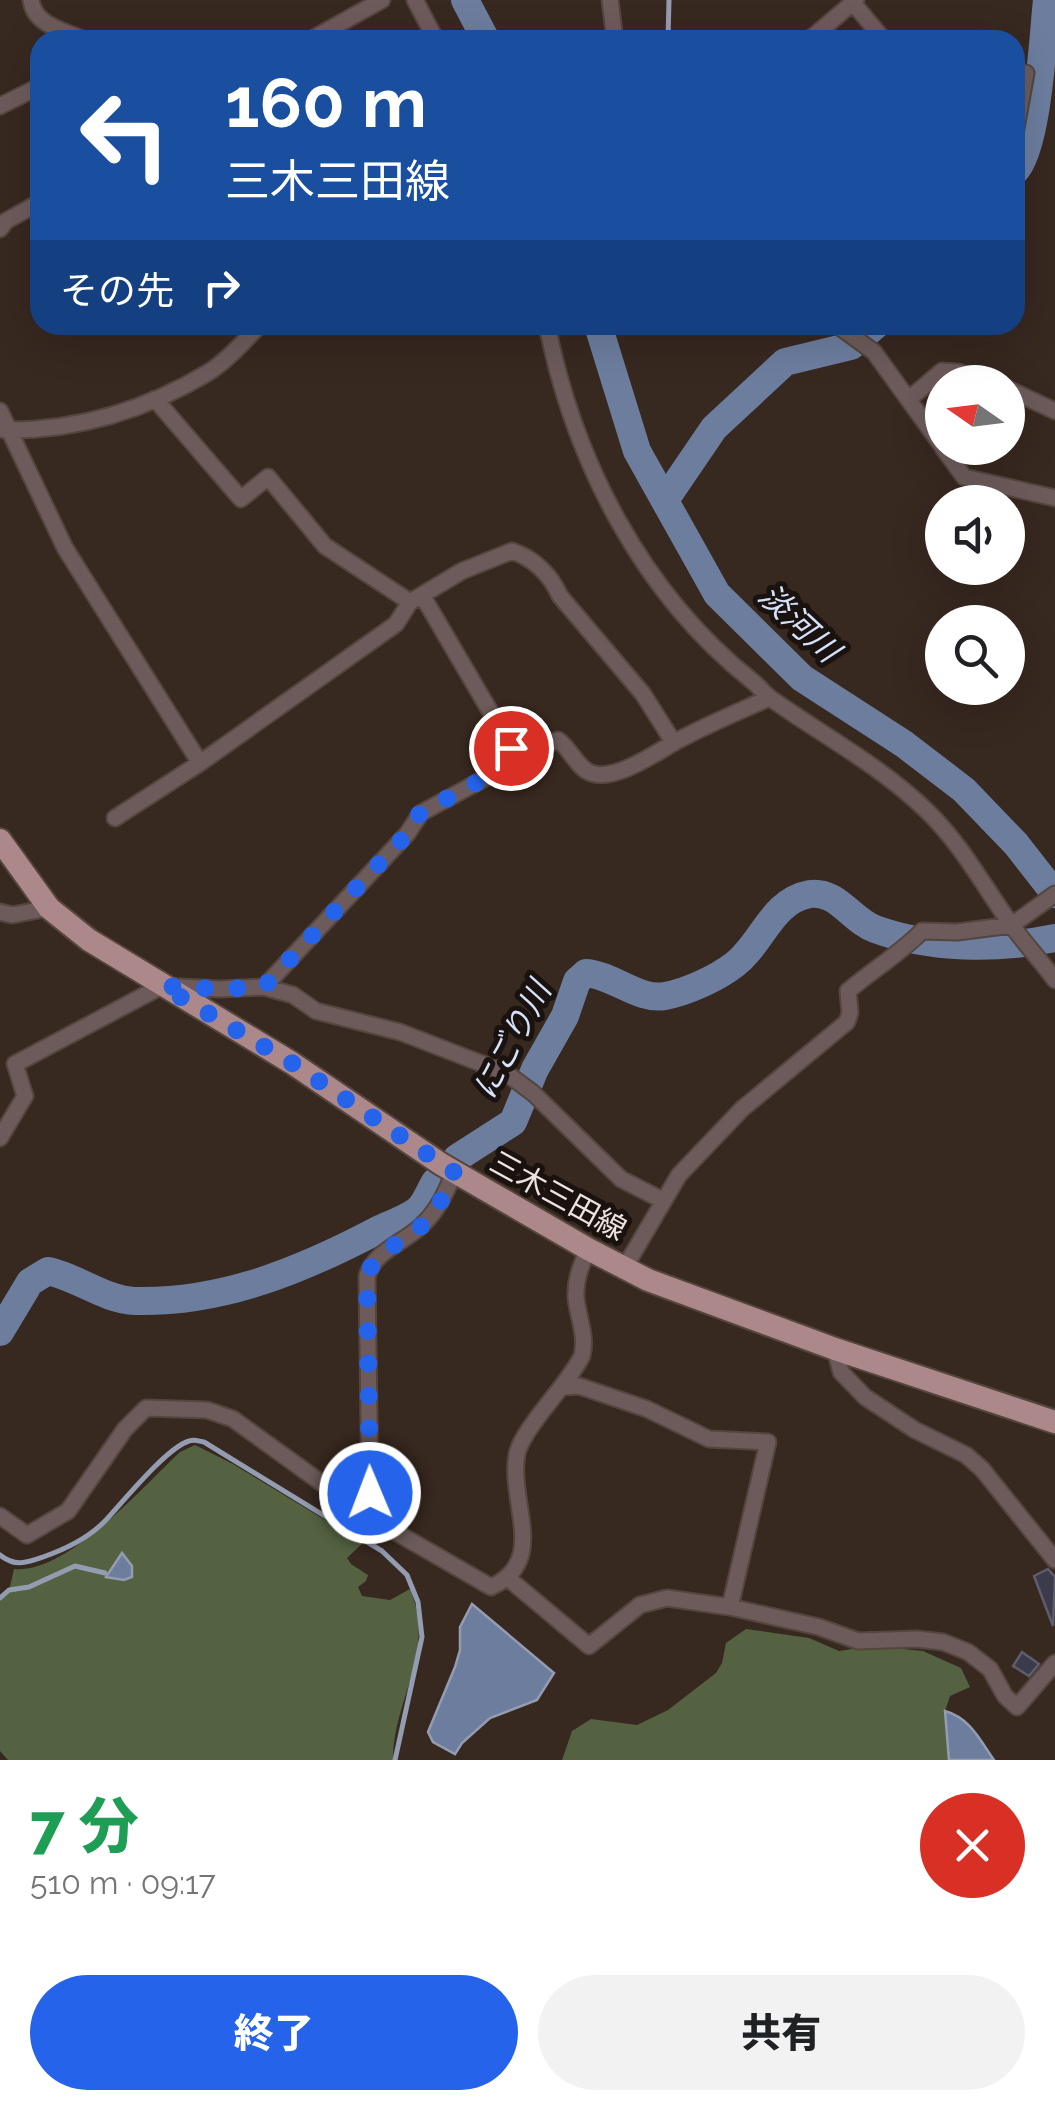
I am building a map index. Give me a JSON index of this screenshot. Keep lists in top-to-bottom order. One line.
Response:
{"streets":{"main road":["三木三田線"]},"water":["淡河川","にごり川"],"north":"left","page":{"turn":["160 m","三木三田線"],"then":"その先","heading":["7 分","510 m · 09:17"],"buttons":["終了","共有"]}}
